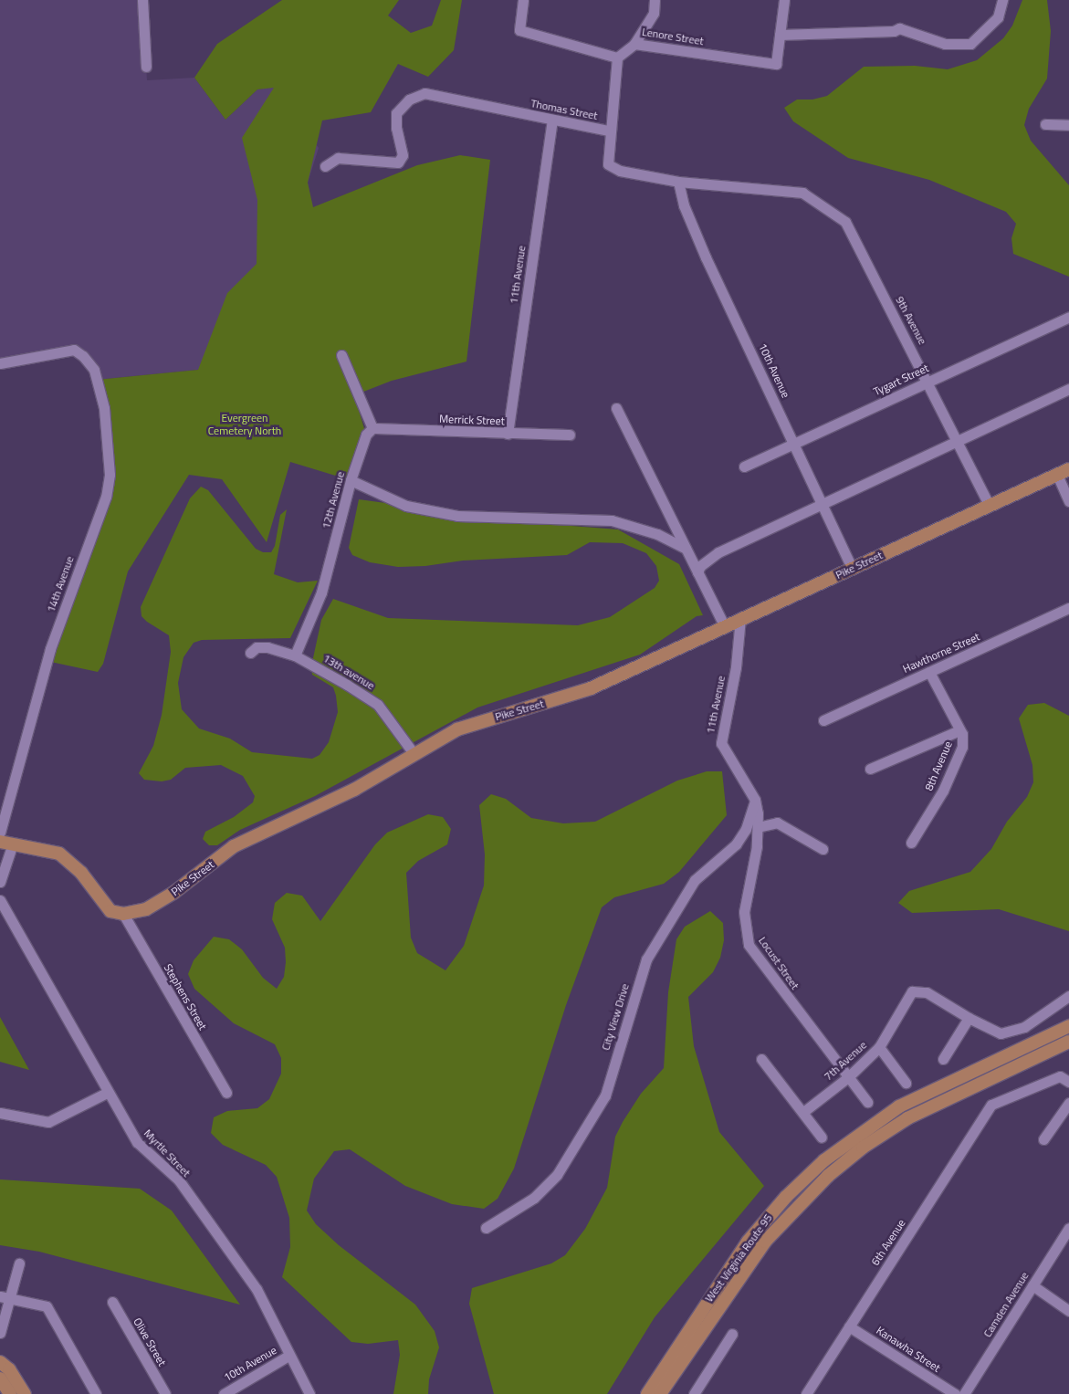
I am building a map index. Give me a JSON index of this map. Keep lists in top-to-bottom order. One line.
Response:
{"streets":{"main road":["Pike Street","West Virginia Route 95"],"street":["Lenore Street","Thomas Street","11th Avenue","9th Avenue","10th Avenue","Tygart Street","Merrick Street","12th Avenue","14th Avenue","Hawthorne Street","13th avenue","8th Avenue","Locust Street","Stephens Street","City View Drive","7th Avenue","Myrtle Street","6th Avenue","Camden Avenue","Olive Street","Kanawha Street"]},"crossings":[["Thomas Street","11th Avenue"],["Thomas Street","9th Avenue"],["Thomas Street","10th Avenue"],["11th Avenue","Merrick Street"],["11th Avenue","Pike Street"],["11th Avenue","Locust Street"],["11th Avenue","City View Drive"],["9th Avenue","Tygart Street"],["9th Avenue","Pike Street"],["10th Avenue","Tygart Street"],["10th Avenue","Pike Street"],["10th Avenue","Myrtle Street"],["Merrick Street","12th Avenue"],["12th Avenue","13th avenue"],["Pike Street","13th avenue"],["Pike Street","Stephens Street"],["Hawthorne Street","8th Avenue"],["Locust Street","7th Avenue"],["6th Avenue","Kanawha Street"]],"parks":["Evergreen Cemetery North"]}
